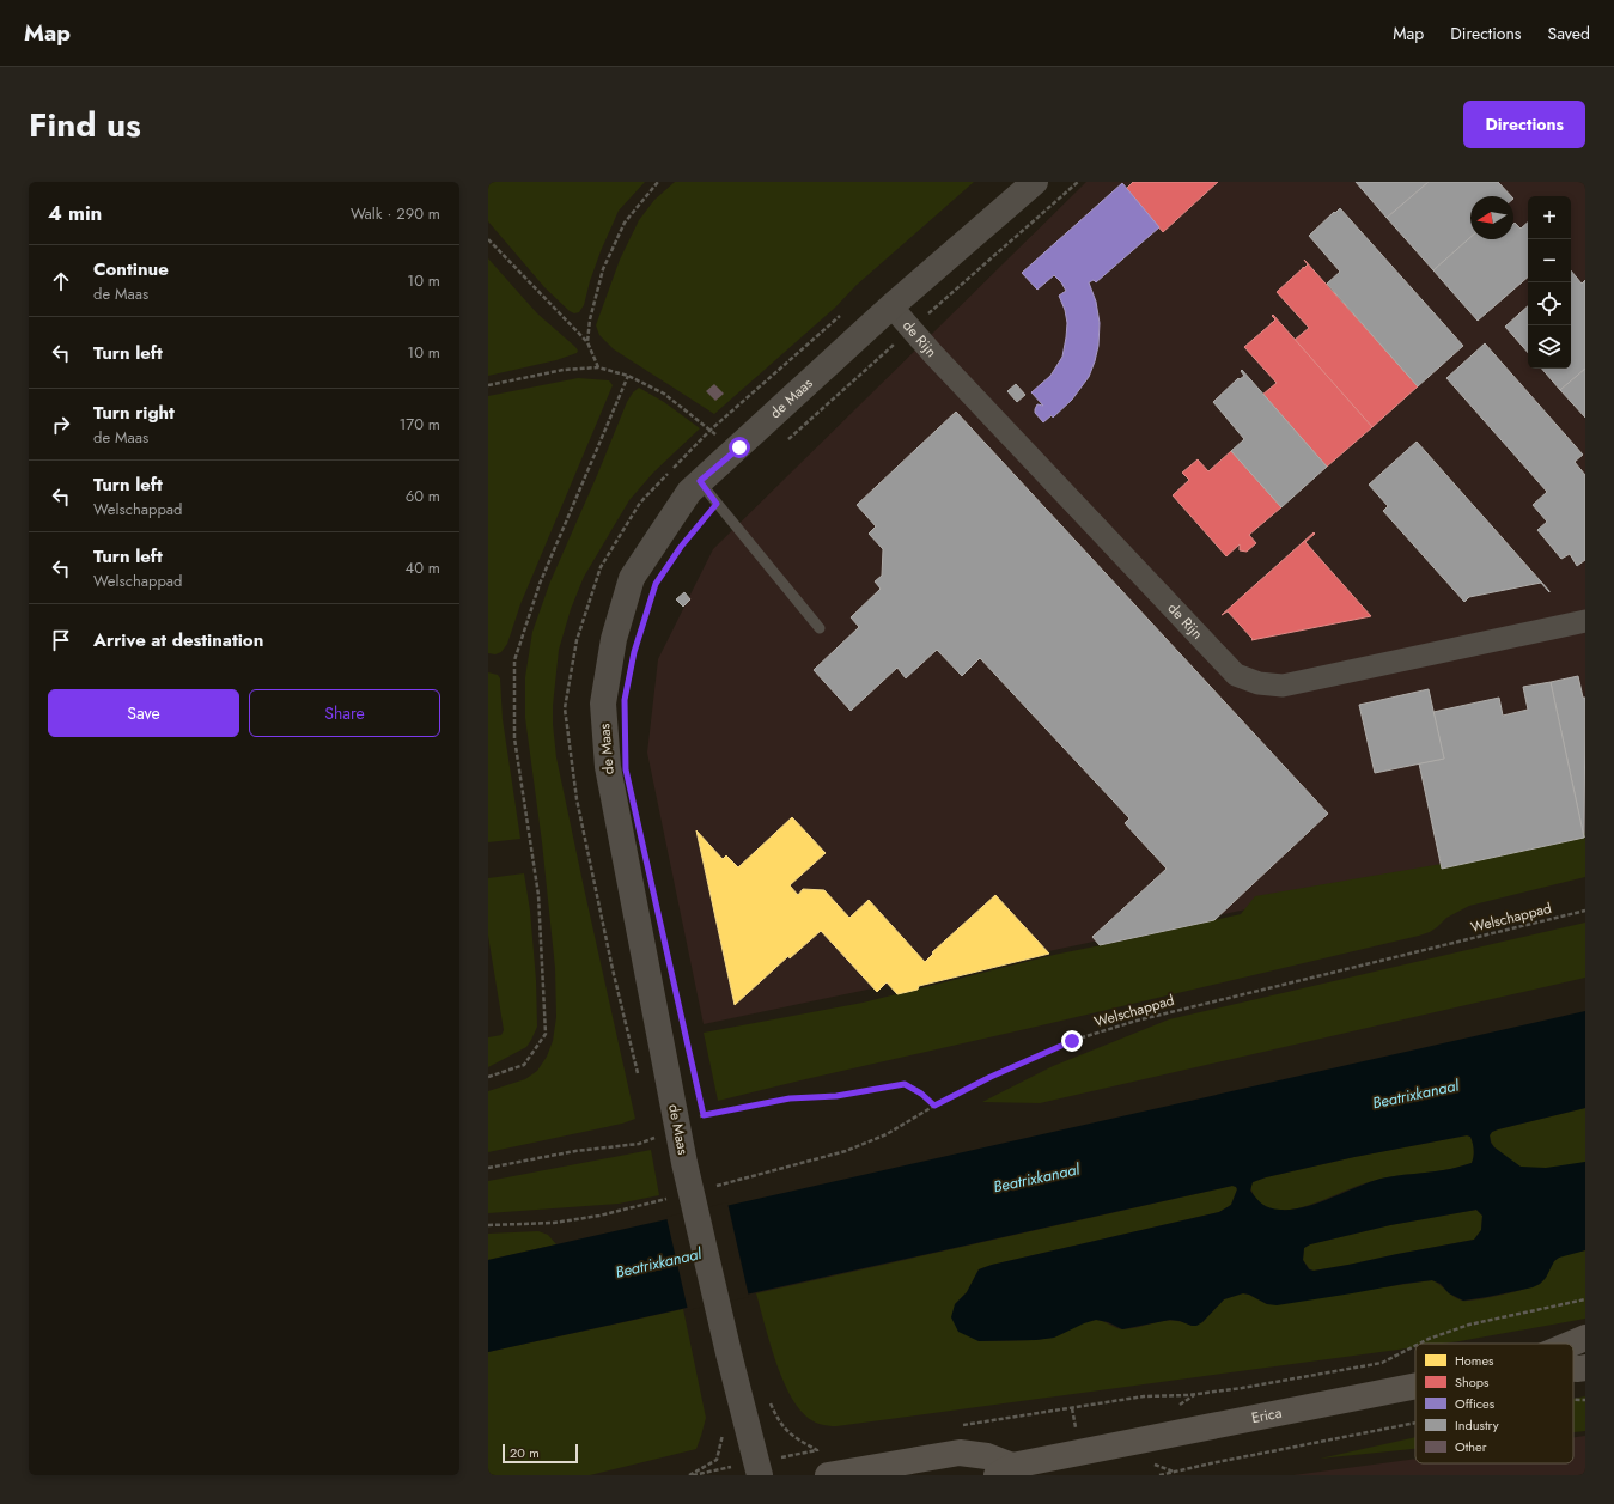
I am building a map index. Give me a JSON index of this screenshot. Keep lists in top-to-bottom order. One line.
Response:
{"streets":{"main road":["Erica"],"street":["de Rijn","de Maas"],"path":["Welschappad"]},"crossings":[["de Rijn","de Maas"]],"water":["Beatrixkanaal"],"legend":["Homes","Shops","Offices","Industry","Other"],"scale_bar":"20 m","north":"left","page":{"header":"Map","nav":["Map","Directions","Saved"],"title":"Find us","buttons":["Directions",["Save","Share"]],"heading":["4 min","Walk · 290 m"],"map_buttons":["+","−"],"list":[["Continue","de Maas","10 m"],["Turn left","10 m"],["Turn right","de Maas","170 m"],["Turn left","Welschappad","60 m"],["Turn left","Welschappad","40 m"],"Arrive at destination"],"scale":"20 m"}}
